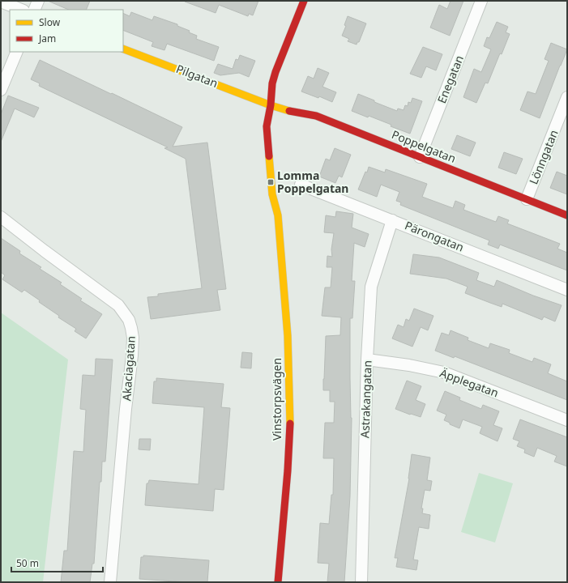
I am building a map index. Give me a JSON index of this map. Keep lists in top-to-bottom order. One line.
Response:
{"streets":{"street":["Pilgatan","Enegatan","Poppelgatan","Lönngatan","Pärongatan","Akaciagatan","Äpplegatan","Vinstorpsvägen","Astrakangatan"]},"crossings":[["Pilgatan","Poppelgatan"],["Pilgatan","Vinstorpsvägen"],["Enegatan","Poppelgatan"],["Poppelgatan","Lönngatan"],["Poppelgatan","Vinstorpsvägen"],["Pärongatan","Astrakangatan"],["Äpplegatan","Astrakangatan"]],"places":{"transit":["Lomma Poppelgatan"]},"legend":["Slow","Jam"],"scale_bar":"50 m"}
